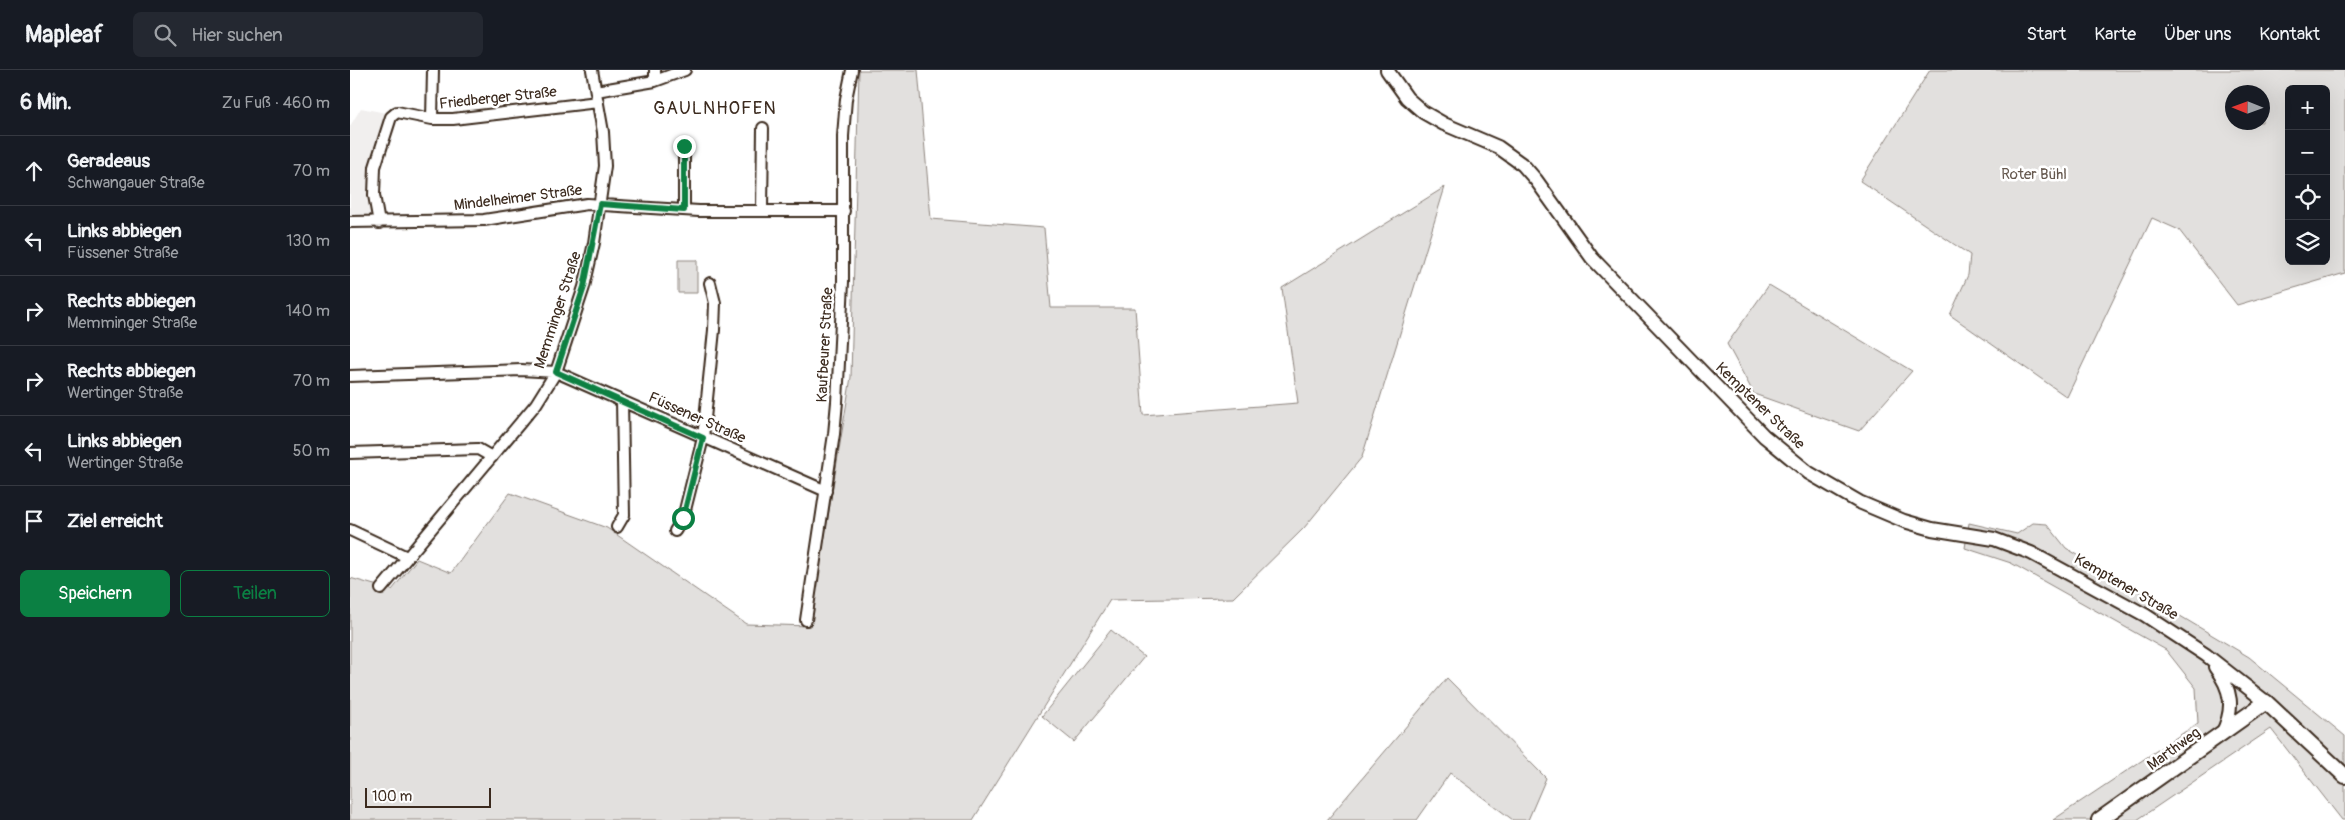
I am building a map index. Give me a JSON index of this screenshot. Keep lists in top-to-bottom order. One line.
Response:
{"streets":{"main road":["Marthweg"],"street":["Friedberger Straße","Mindelheimer Straße","Memminger Straße","Kaufbeurer Straße","Kemptener Straße","Füssener Straße"]},"crossings":[["Friedberger Straße","Mindelheimer Straße"],["Friedberger Straße","Memminger Straße"],["Mindelheimer Straße","Memminger Straße"],["Mindelheimer Straße","Kaufbeurer Straße"],["Memminger Straße","Füssener Straße"],["Kaufbeurer Straße","Füssener Straße"],["Kemptener Straße","Marthweg"]],"districts":["GAULNHOFEN"],"parks":["Roter Bühl"],"scale_bar":"100 m","north":"left","page":{"header":"Mapleaf","search":"Hier suchen","nav":["Start","Karte","Über uns","Kontakt"],"heading":["6 Min.","Zu Fuß · 460 m"],"map_buttons":["+","−"],"list":[["Geradeaus","Schwangauer Straße","70 m"],["Links abbiegen","Füssener Straße","130 m"],["Rechts abbiegen","Memminger Straße","140 m"],["Rechts abbiegen","Wertinger Straße","70 m"],["Links abbiegen","Wertinger Straße","50 m"],"Ziel erreicht"],"buttons":["Speichern","Teilen"],"scale":"100 m"}}
